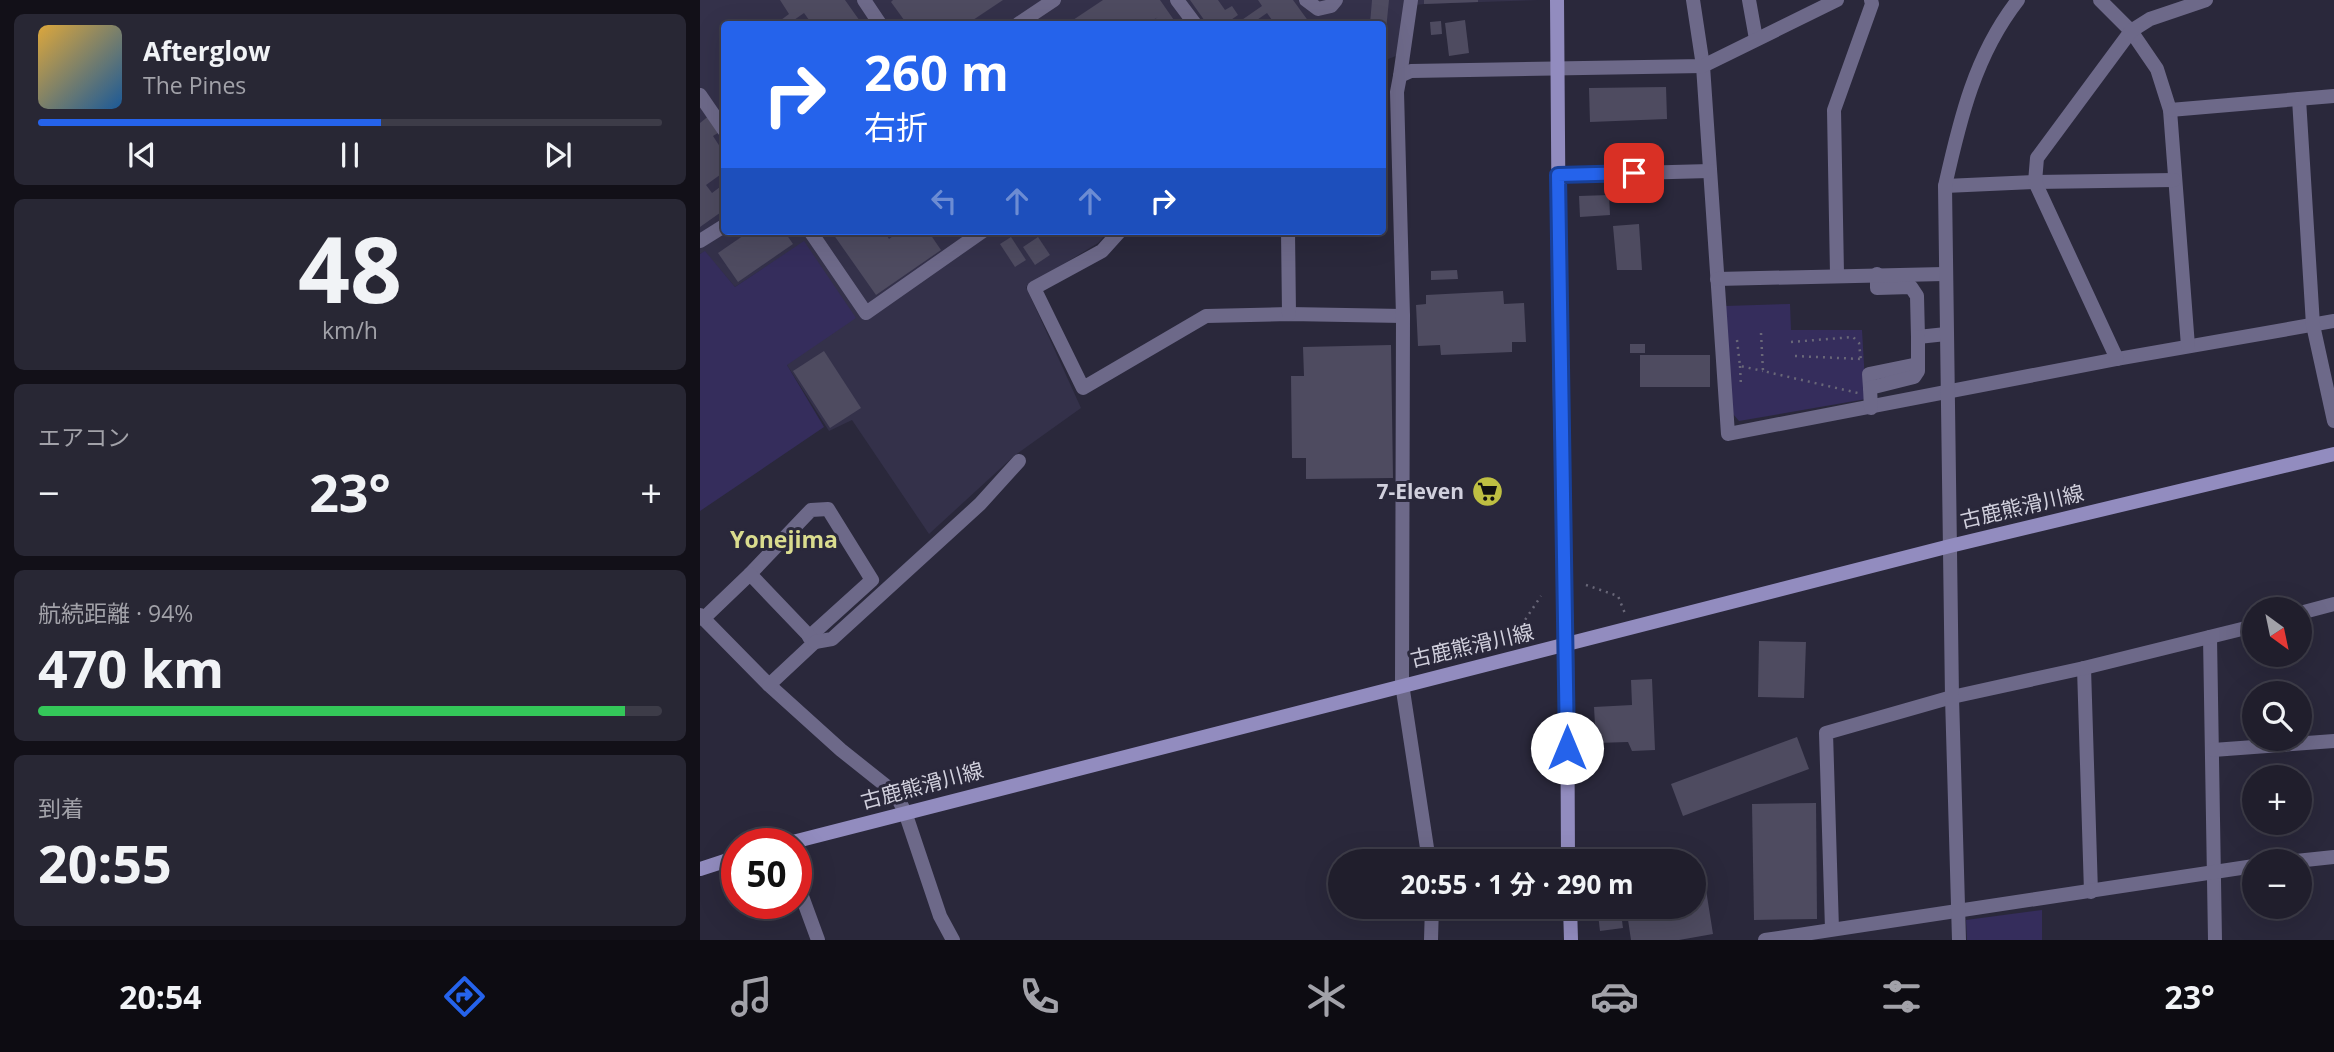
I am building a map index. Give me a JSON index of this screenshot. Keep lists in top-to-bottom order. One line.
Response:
{"streets":{"main road":["古鹿熊滑川線"]},"districts":["Yonejima"],"places":{"supermarket":["7-Eleven"]},"north":"bottom right","page":{"turn":["260 m","右折"],"song":["Afterglow","The Pines"],"tile":[["48","km/h"],"エアコン",["航続距離 · 94%","470 km"],["到着","20:55"]],"heat":["−","23°","+"],"map_buttons":["+","−"],"limit":"50","trip":"20:55 · 1 分 · 290 m","tabs":["20:54","23°"]}}
